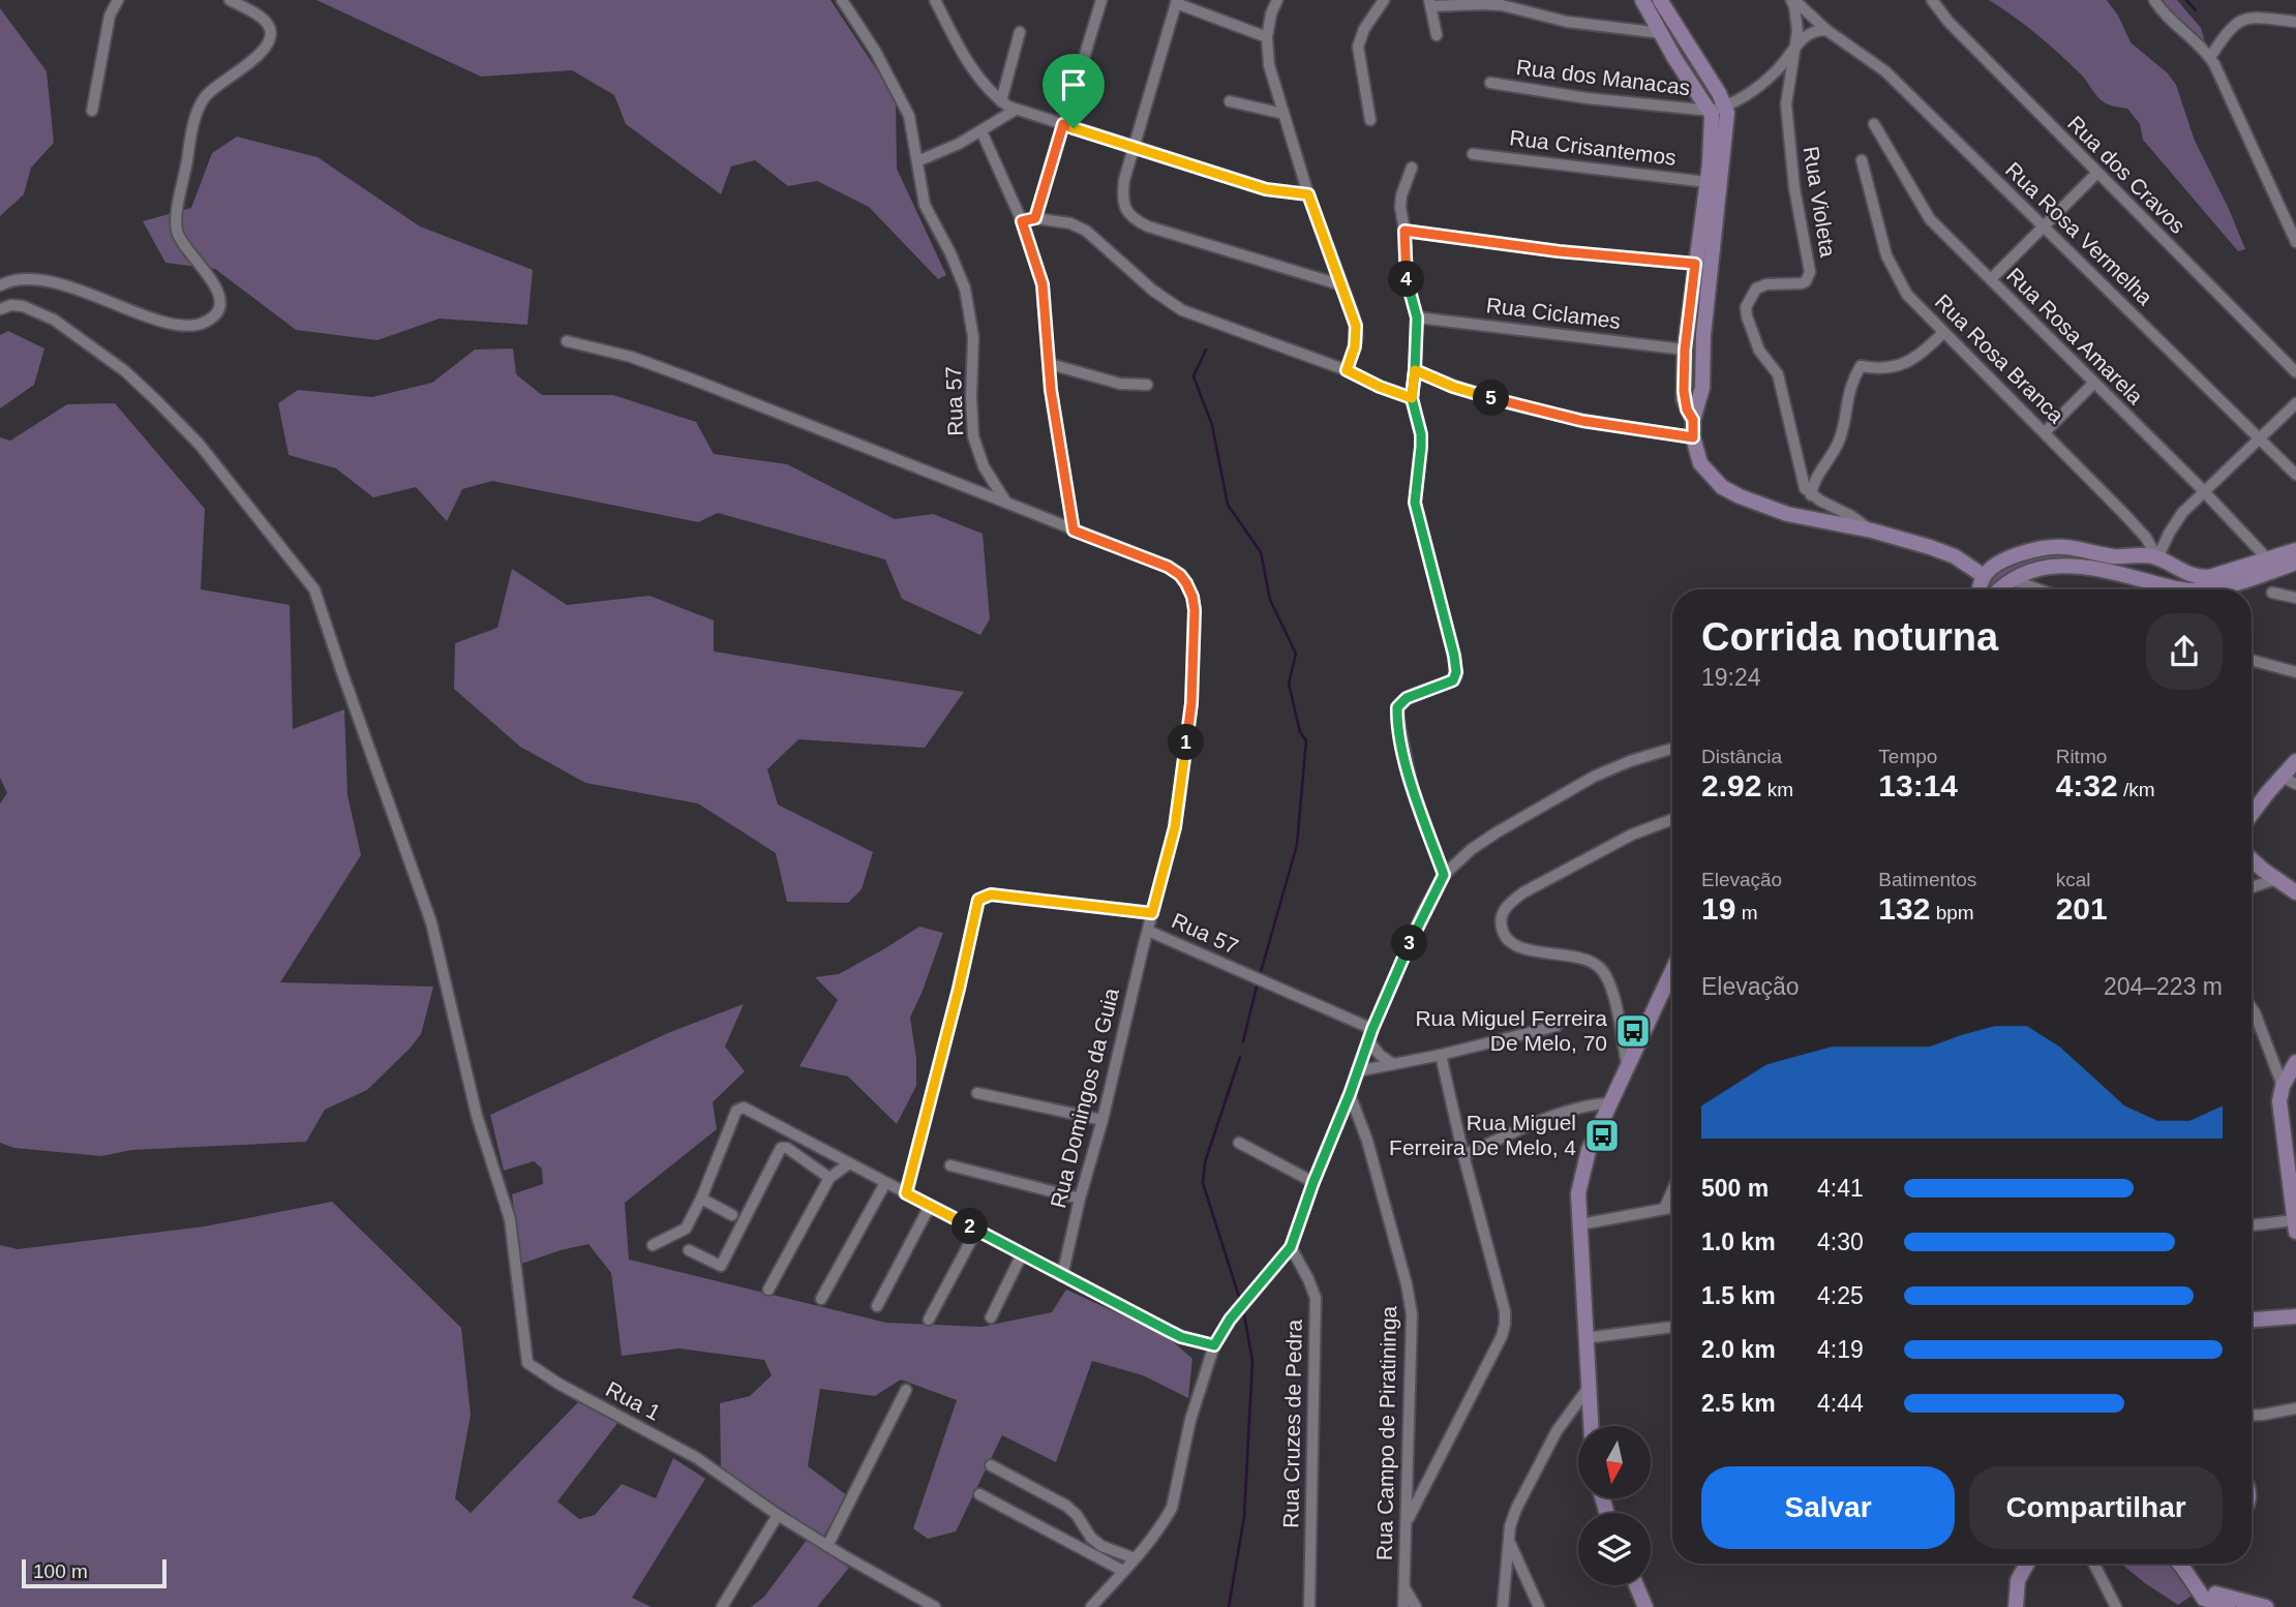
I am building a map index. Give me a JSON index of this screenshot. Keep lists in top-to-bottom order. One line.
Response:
{"streets":{"street":["Rua dos Manacas","Rua Crisantemos","Rua dos Cravos","Rua Violeta","Rua Rosa Vermelha","Rua Ciclames","Rua Rosa Amarela","Rua Rosa Branca","Rua 57","Rua Domingos da Guia","Rua 1","Rua Cruzes de Pedra","Rua Campo de Piratininga"]},"crossings":[["Rua Violeta","Rua Rosa Vermelha"],["Rua 57","Rua Domingos da Guia"]],"places":{"bus stop":["Rua Miguel Ferreira De Melo, 70","Rua Miguel Ferreira De Melo, 4"]},"scale_bar":"100 m","north":"bottom","page":{"pins":["4","5","1","3","2"],"heading":["Corrida noturna","19:24"],"stats":[["Distância","2.92 km"],["Tempo","13:14"],["Ritmo","4:32 /km"],["Elevação","19 m"],["Batimentos","132 bpm"],["kcal","201"]],"chart":["Elevação","204–223 m"],"list":[{"name":"500 m","note":"4:41"},{"name":"1.0 km","note":"4:30"},{"name":"1.5 km","note":"4:25"},{"name":"2.0 km","note":"4:19"},{"name":"2.5 km","note":"4:44"}],"buttons":["Salvar","Compartilhar"],"scale":"100 m"}}
